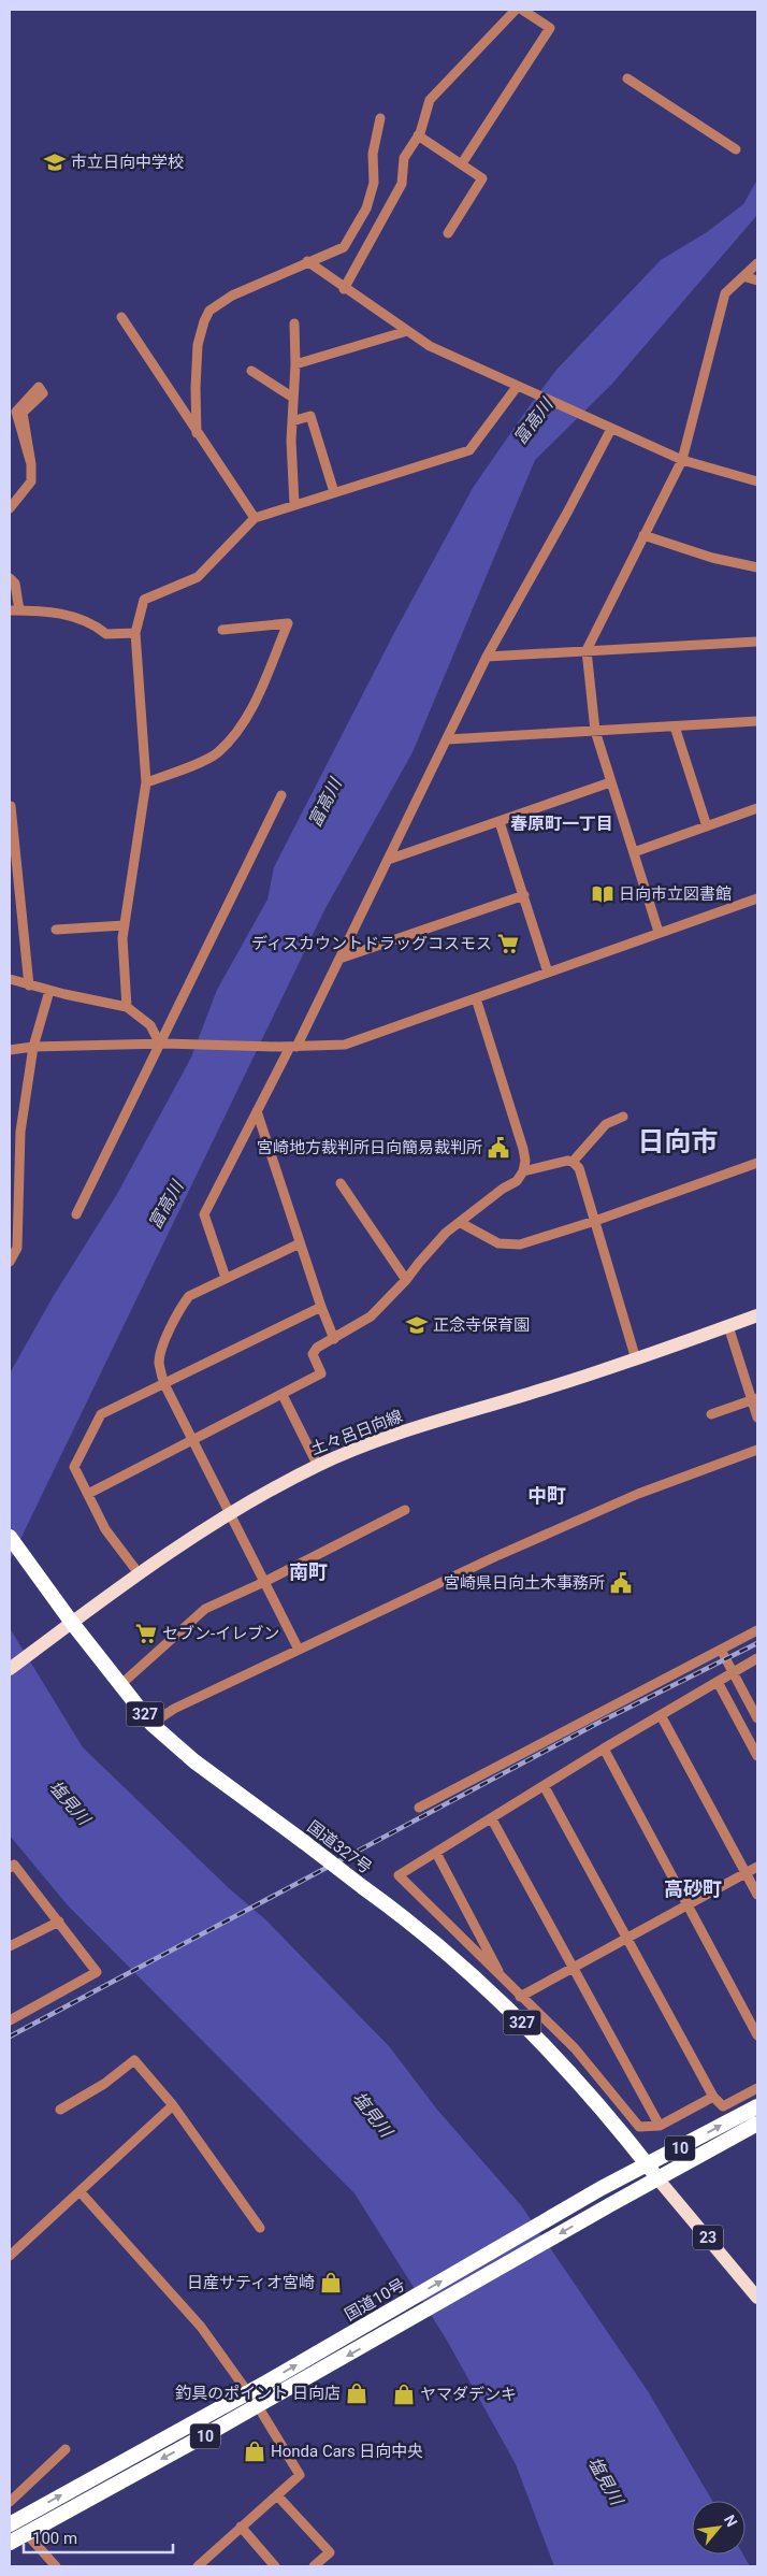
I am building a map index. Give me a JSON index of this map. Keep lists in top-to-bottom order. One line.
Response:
{"streets":{"highway":["327","国道327号","10","国道10号"],"main road":["土々呂日向線","23"]},"crossings":[["土々呂日向線","国道327号"],["国道327号","10"],["国道327号","23"],["国道327号","国道10号"],["10","23"]],"districts":["春原町一丁目","日向市","中町","南町","高砂町"],"water":["富高川","塩見川"],"places":{"school or university":["市立日向中学校","正念寺保育園"],"library":["日向市立図書館"],"supermarket":["ディスカウントドラッグコスモス","セブン-イレブン"],"public building":["宮崎地方裁判所日向簡易裁判所","宮崎県日向土木事務所"],"shop":["日産サティオ宮崎","釣具のポイント 日向店","ヤマダデンキ","Honda Cars 日向中央"]},"scale_bar":"100 m","north":"top right"}
